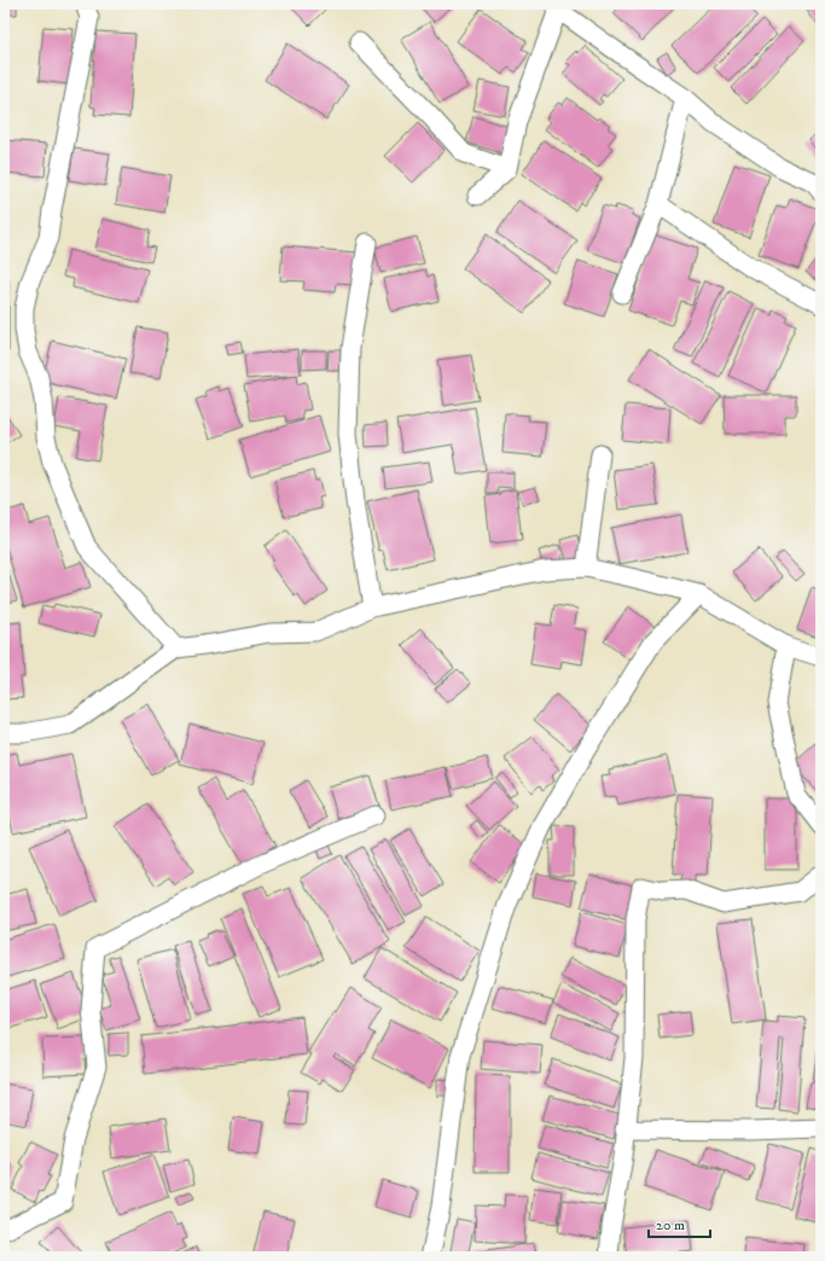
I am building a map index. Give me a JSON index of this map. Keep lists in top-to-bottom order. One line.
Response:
{"scale_bar":"20 m"}
